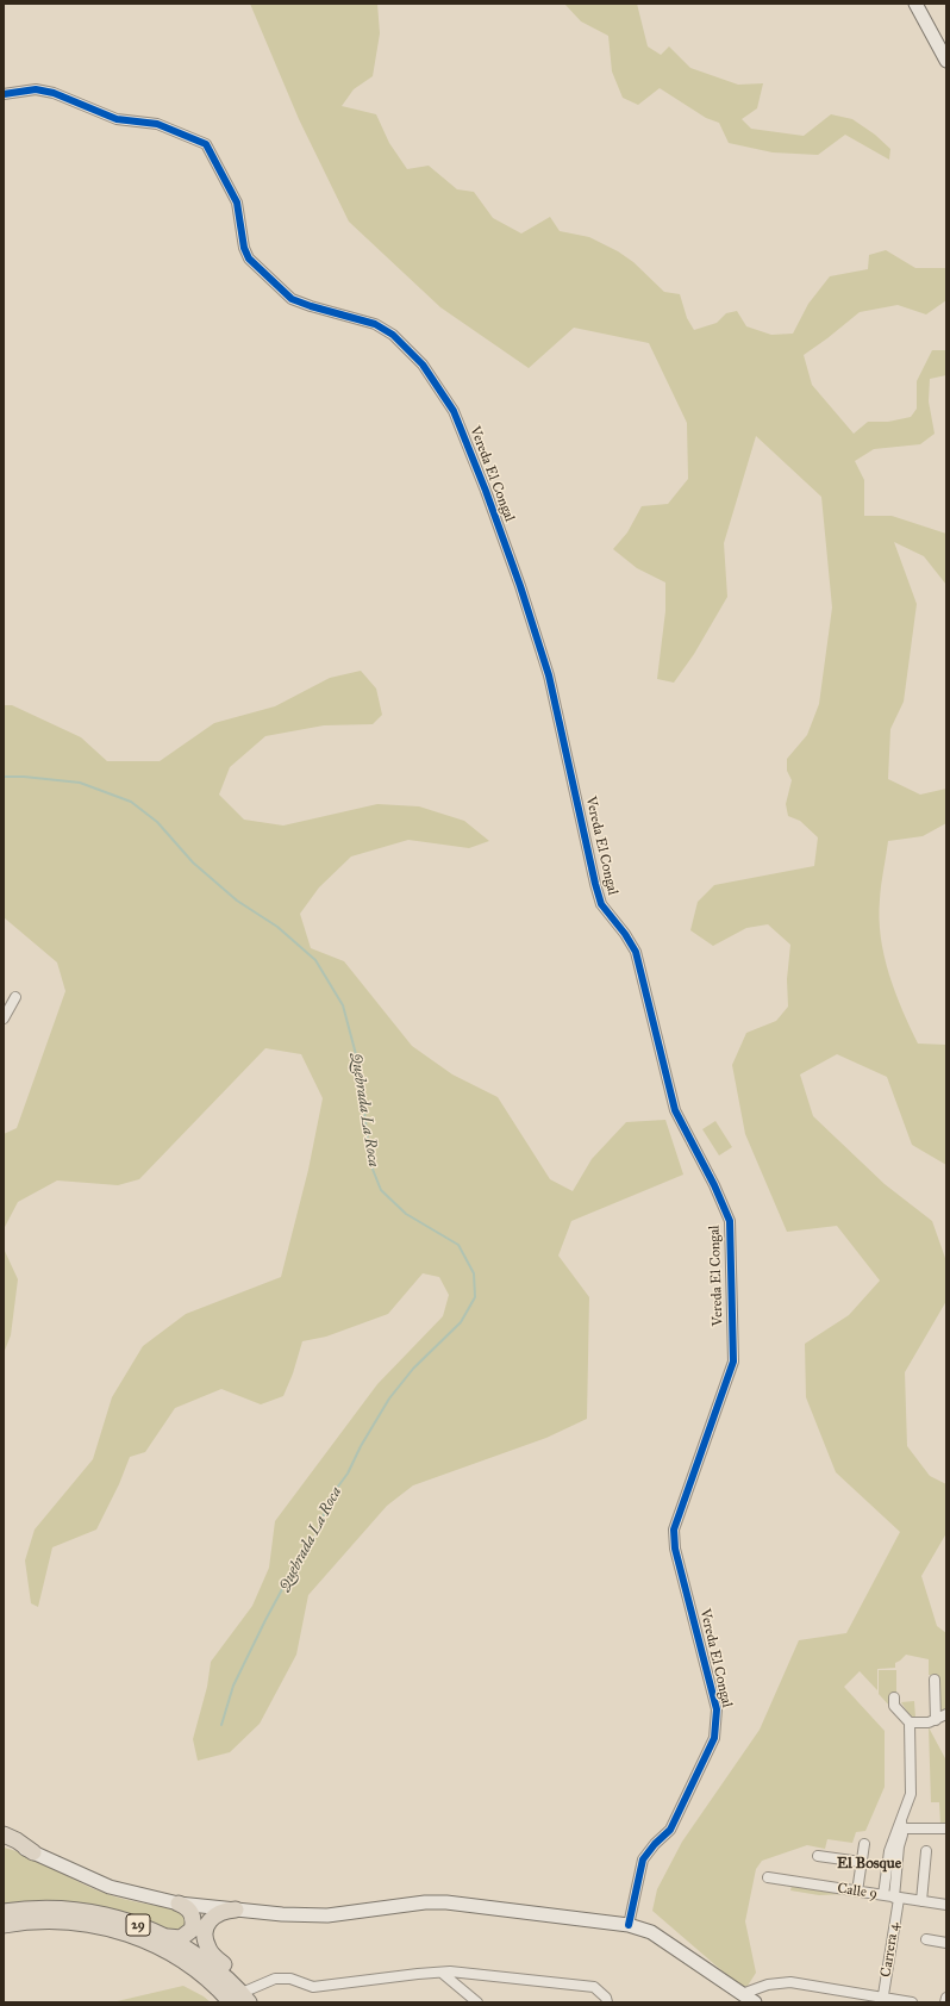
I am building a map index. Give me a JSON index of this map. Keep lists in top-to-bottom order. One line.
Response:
{"streets":{"highway":["29"],"street":["Vereda El Congal","Calle 9","Carrera 4"]},"crossings":[["Calle 9","Carrera 4"]],"districts":["El Bosque"],"water":["Quebrada La Roca"]}
